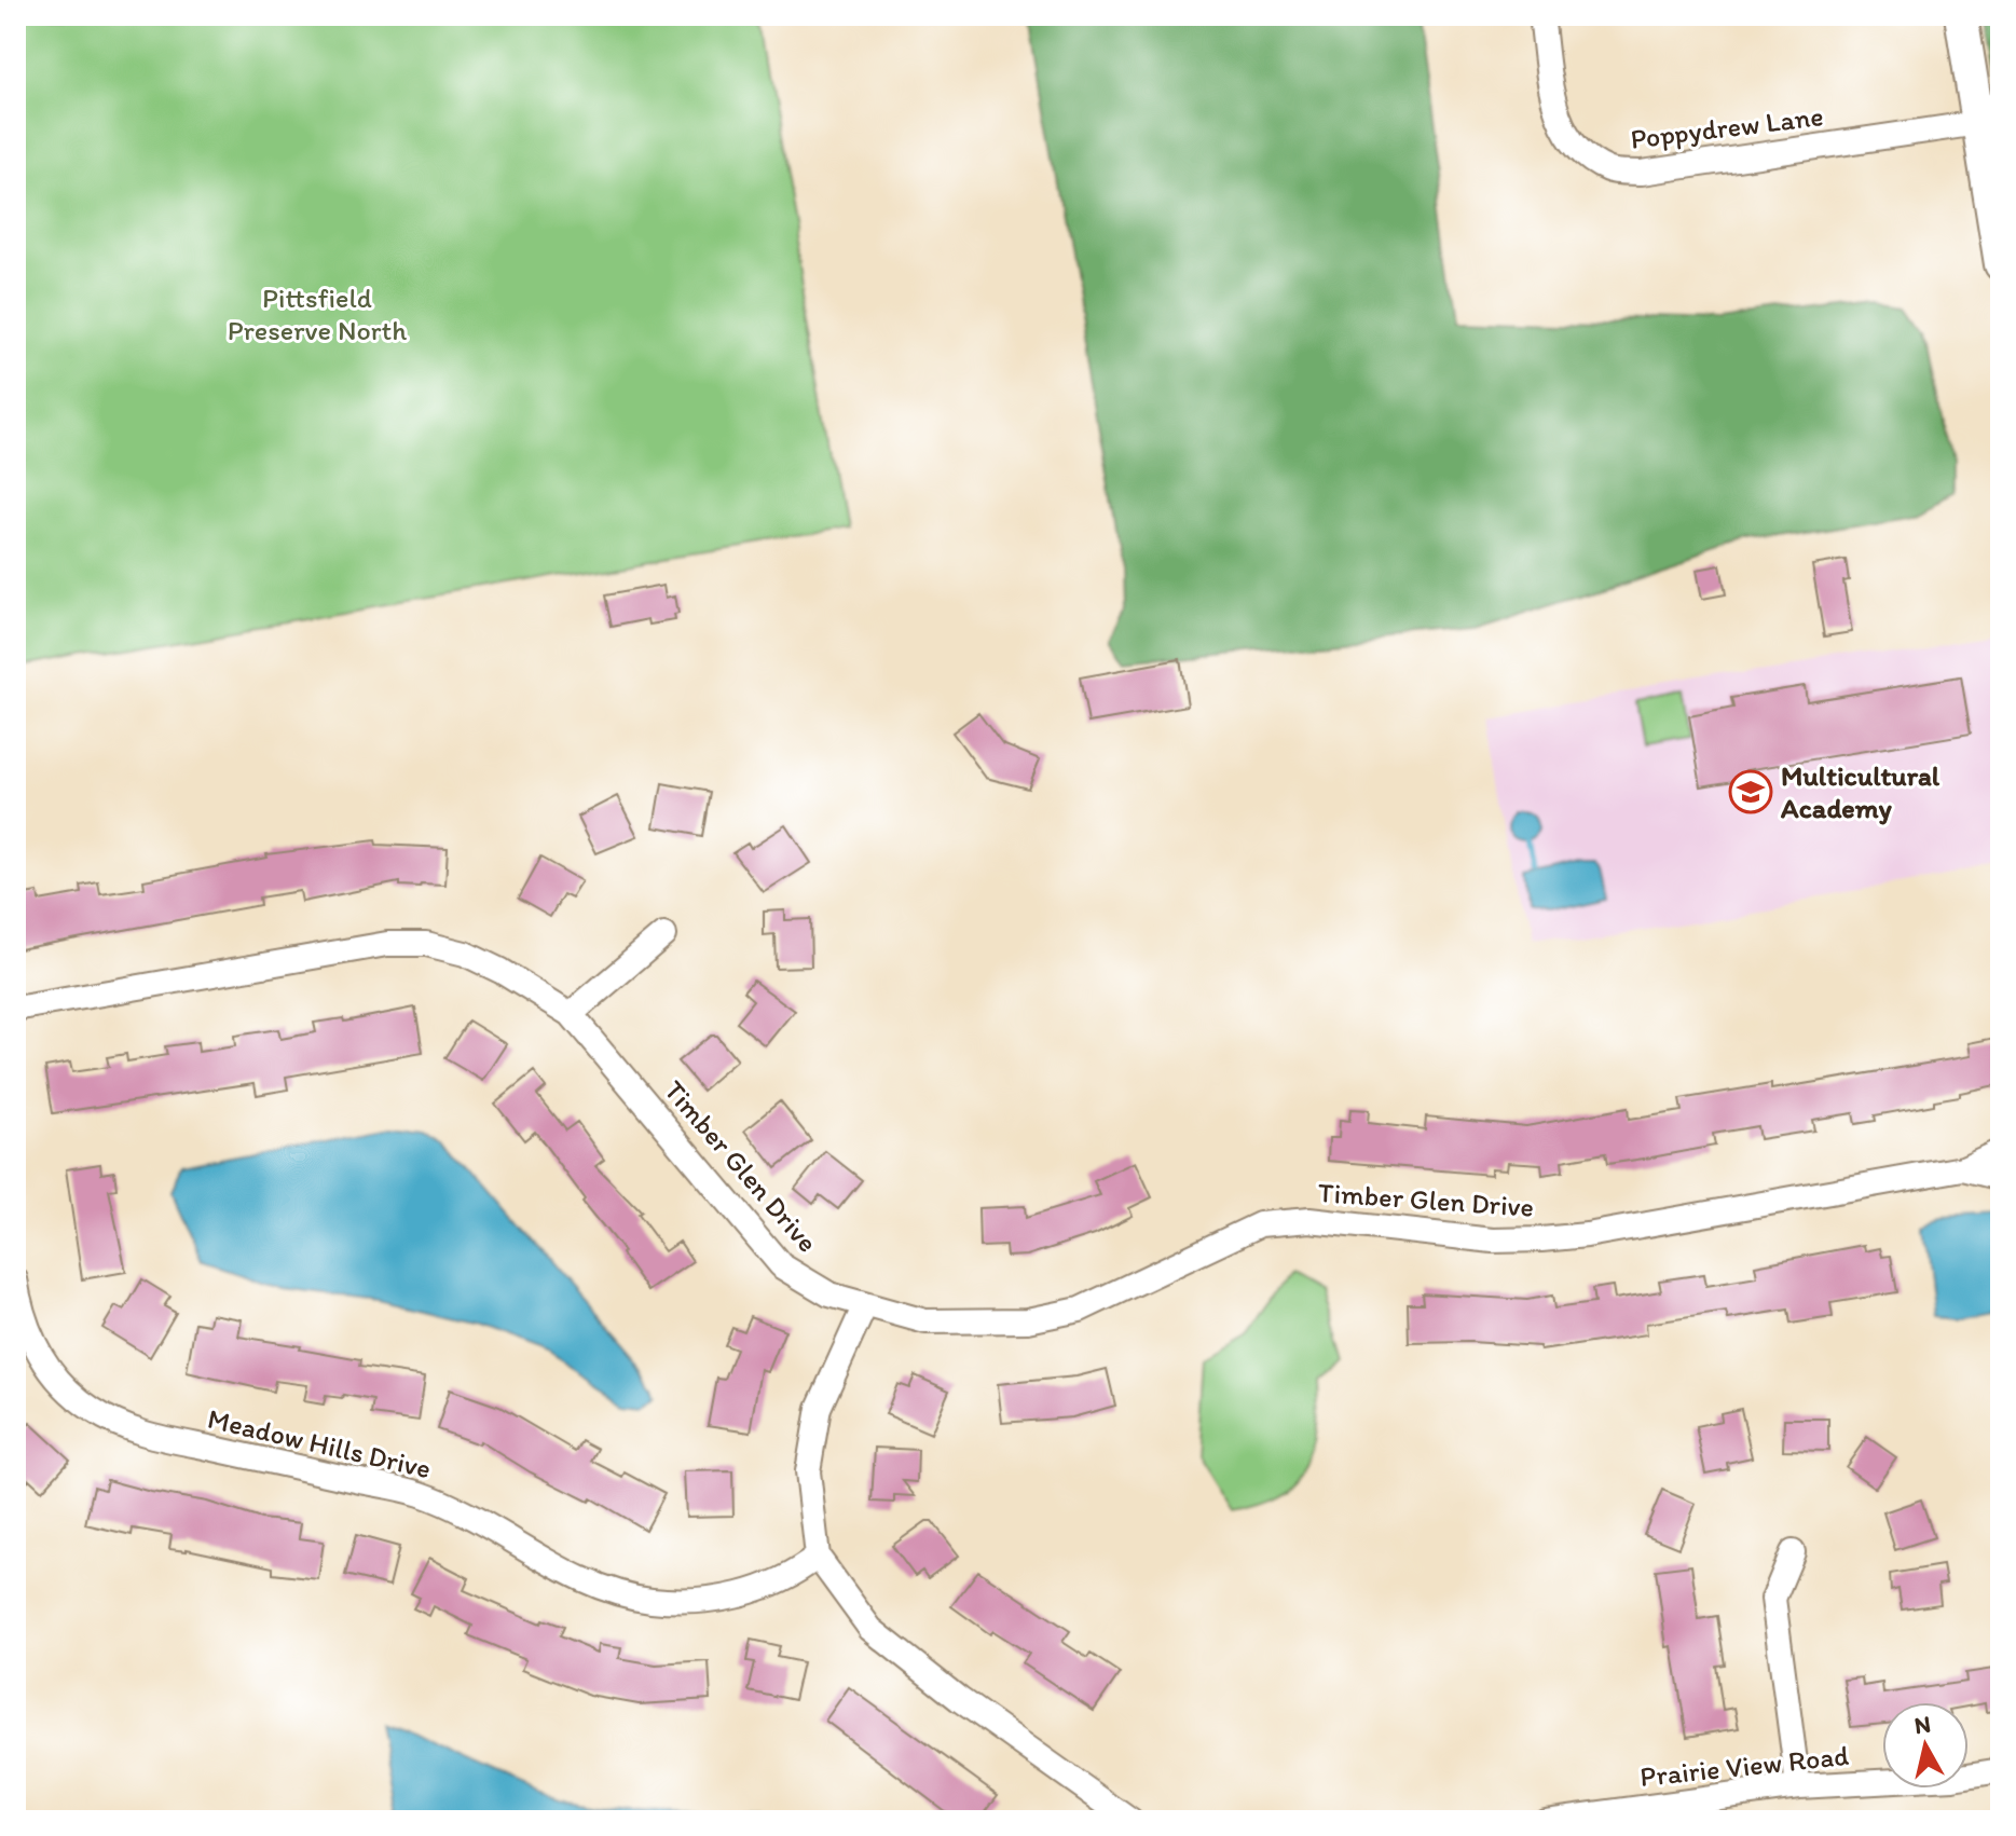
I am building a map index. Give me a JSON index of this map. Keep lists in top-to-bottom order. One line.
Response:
{"streets":{"street":["Poppydrew Lane","Timber Glen Drive","Meadow Hills Drive","Prairie View Road"]},"parks":["Pittsfield Preserve North"],"places":{"school or university":["Multicultural Academy"]},"north":"top"}
